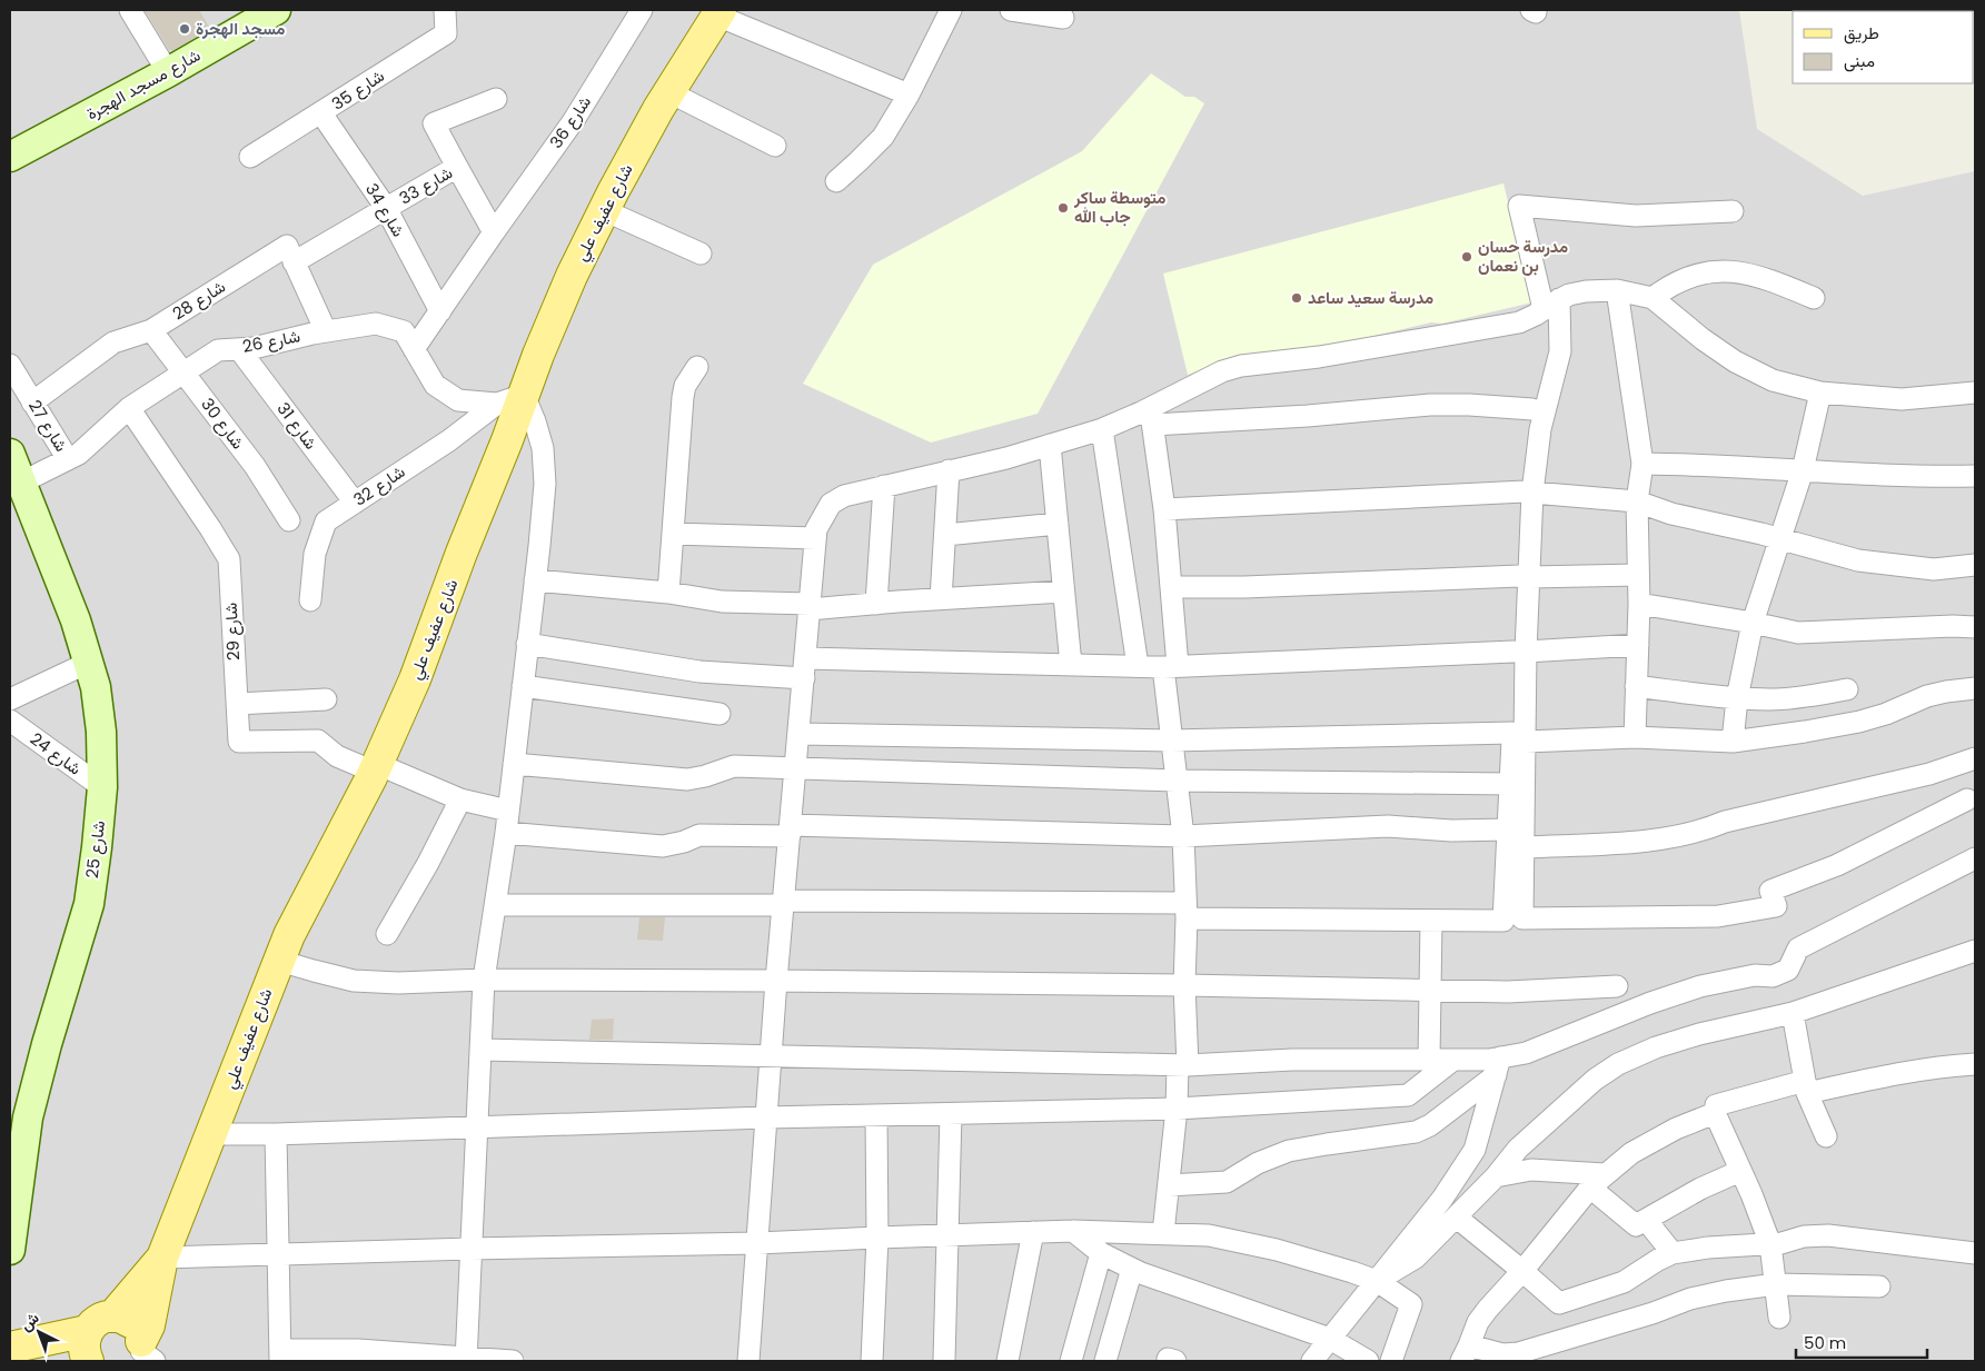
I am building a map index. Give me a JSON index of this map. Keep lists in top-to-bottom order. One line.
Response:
{"streets":{"main road":["شارع عفيف علي"],"street":["شارع مسجد الهجرة","شارع 35","شارع 36","شارع 33","شارع 34","شارع 28","شارع 26","شارع 30","شارع 27","شارع 31","شارع 32","شارع 29","شارع 24","شارع 25"]},"crossings":[["شارع 35","شارع 34"],["شارع 36","شارع 33"],["شارع 33","شارع 34"],["شارع 33","شارع 28"],["شارع عفيف علي","شارع 26"],["شارع عفيف علي","شارع 32"],["شارع عفيف علي","شارع 29"],["شارع 28","شارع 26"],["شارع 28","شارع 30"],["شارع 28","شارع 27"],["شارع 26","شارع 30"],["شارع 26","شارع 27"],["شارع 26","شارع 31"],["شارع 26","شارع 32"],["شارع 26","شارع 29"],["شارع 26","شارع 25"],["شارع 31","شارع 32"],["شارع 24","شارع 25"]],"places":["مسجد الهجرة","متوسطة ساكر جاب الله","مدرسة حسان بن نعمان","مدرسة سعيد ساعد"],"legend":["طريق","مبنى"],"scale_bar":"50 m","north":"top left"}
